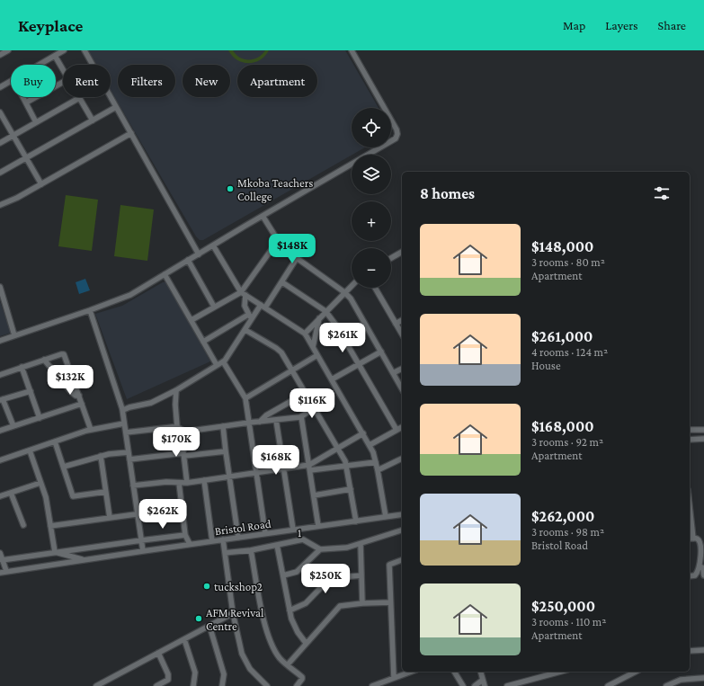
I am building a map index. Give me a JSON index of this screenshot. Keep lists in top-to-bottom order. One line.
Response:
{"streets":{"street":["Bristol Road","1"]},"places":["Mkoba Teachers College","tuckshop2","AFM Revival Centre"],"page":{"header":"Keyplace","nav":["Map","Layers","Share"],"chip":["Buy","Rent","Filters","New","Apartment"],"map_buttons":["+","−"],"heading":"8 homes","list":[{"name":"$148,000","note":"3 rooms · 80 m² · Apartment"},{"name":"$261,000","note":"4 rooms · 124 m² · House"},{"name":"$168,000","note":"3 rooms · 92 m² · Apartment"},{"name":"$262,000","note":"3 rooms · 98 m² · Bristol Road"},{"name":"$250,000","note":"3 rooms · 110 m² · Apartment"}],"price":["$148K","$261K","$132K","$116K","$170K","$168K","$262K","$250K"]}}
